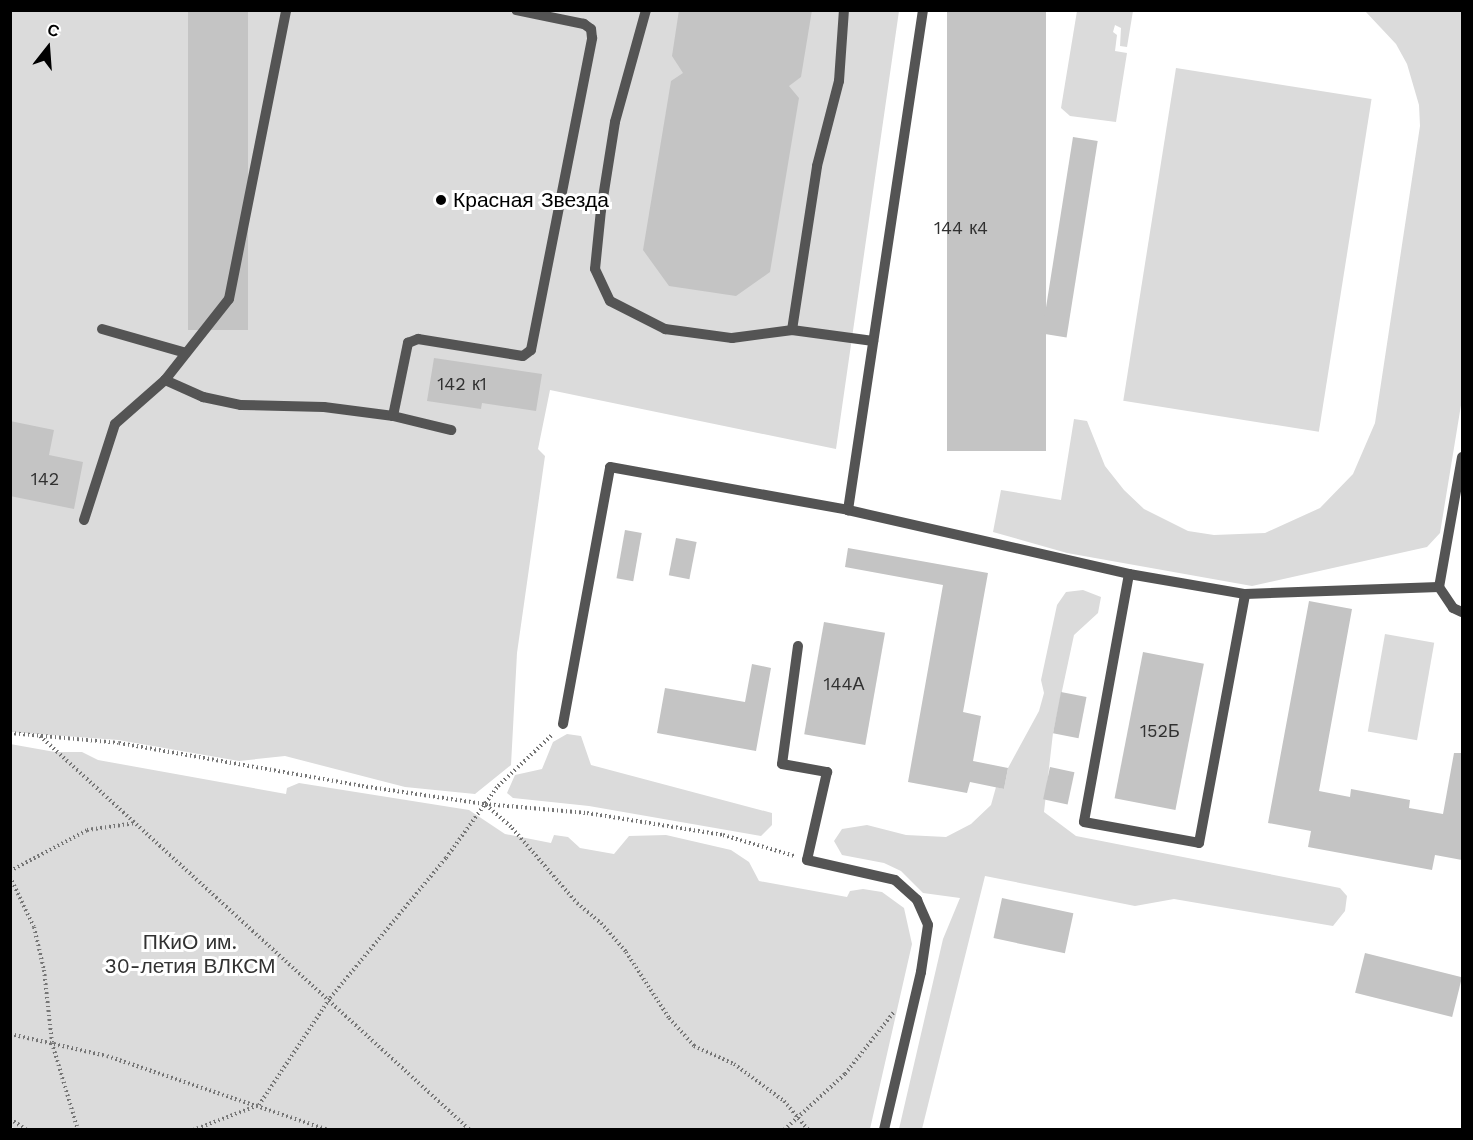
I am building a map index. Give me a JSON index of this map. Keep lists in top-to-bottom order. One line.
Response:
{"parks":["ПКиО им. 30-летия ВЛКСМ"],"places":["Красная Звезда"],"house_numbers":["144 к4","142 к1","142","144А","152Б"],"north":"top"}
